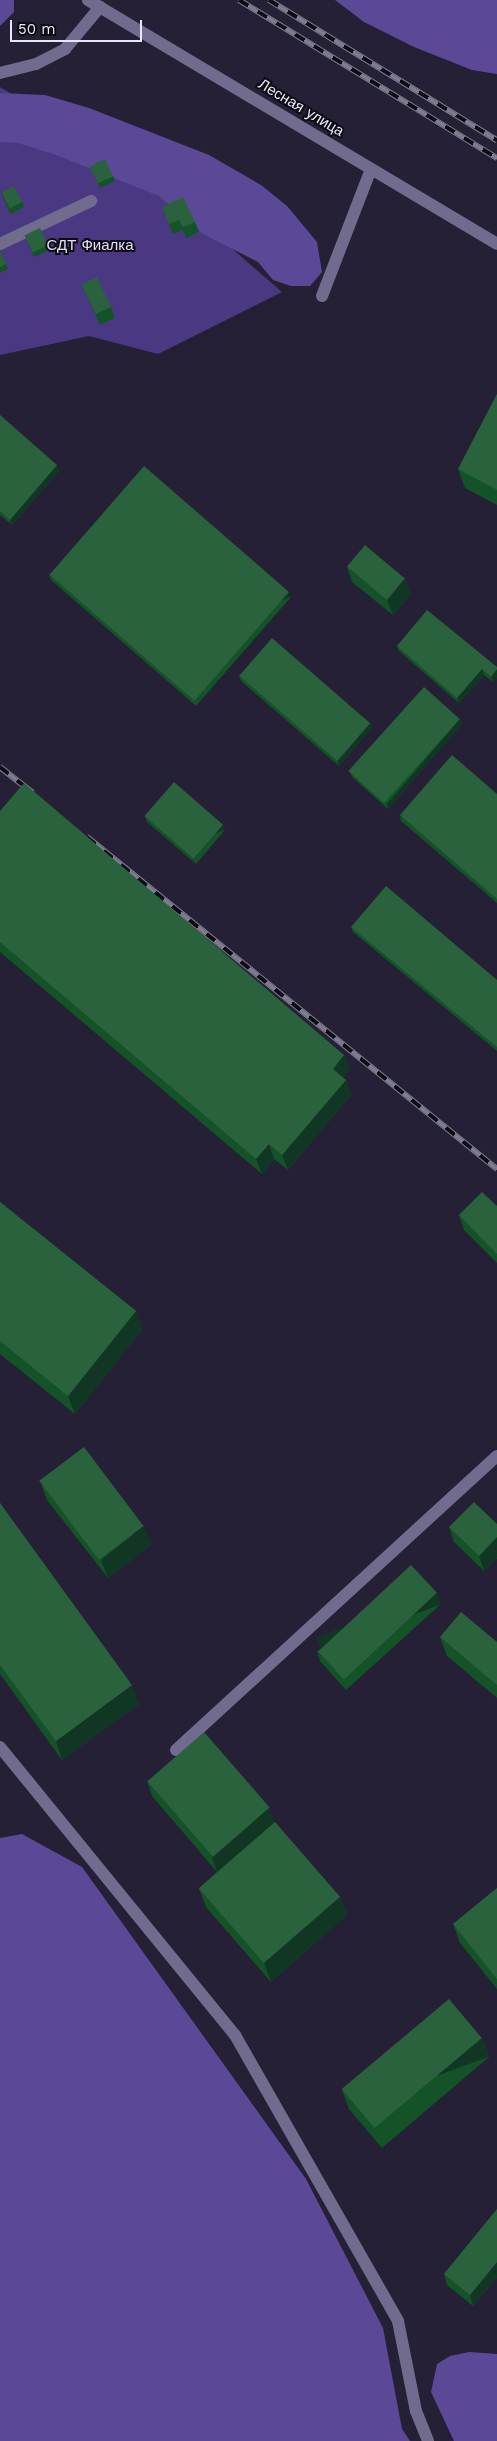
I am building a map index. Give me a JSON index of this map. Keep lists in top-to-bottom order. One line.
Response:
{"streets":{"street":["Лесная улица"]},"parks":["СДТ Фиалка"],"scale_bar":"50 m"}
